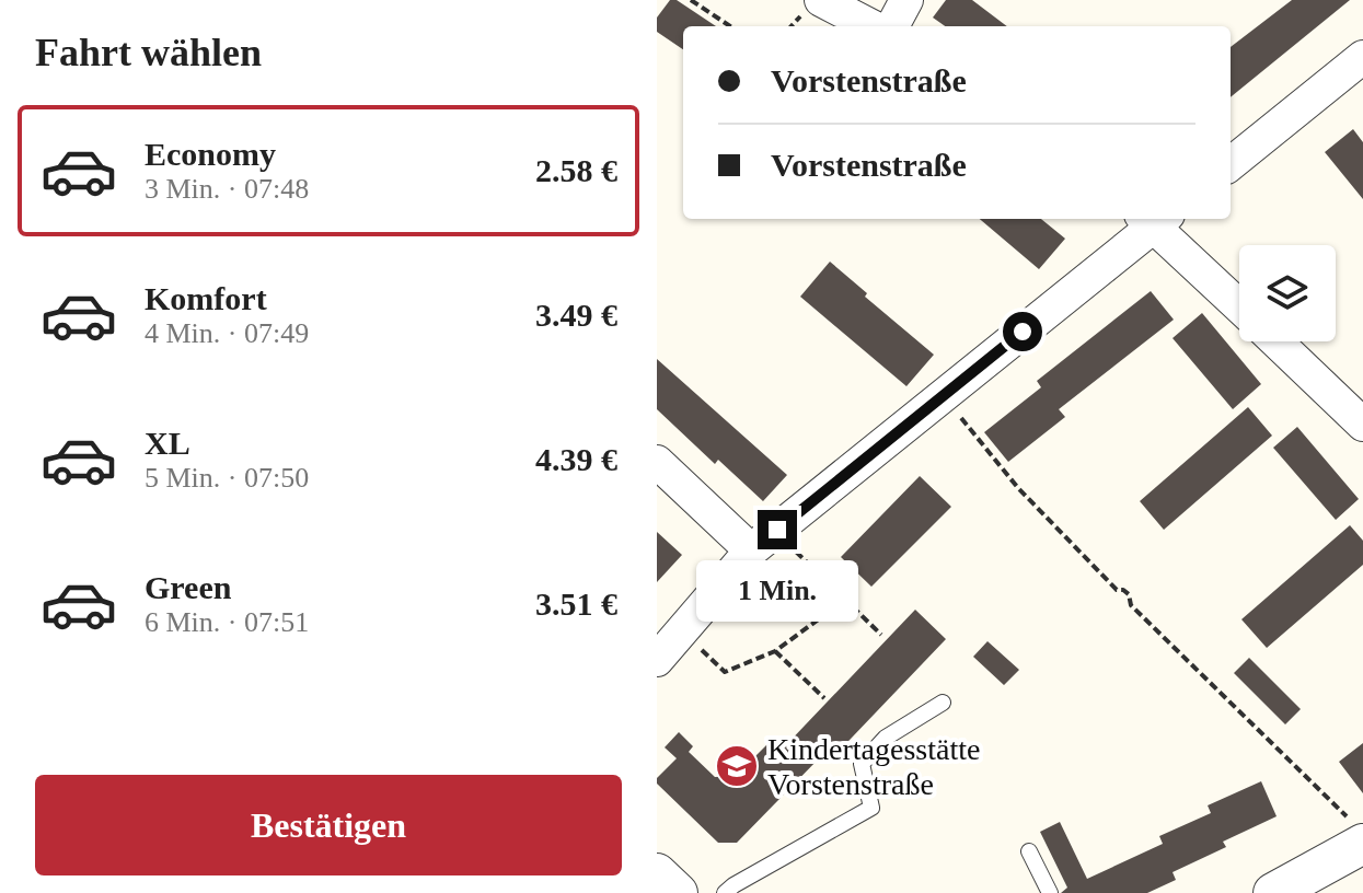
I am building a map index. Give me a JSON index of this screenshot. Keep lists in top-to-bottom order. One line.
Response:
{"places":{"school or university":["Kindertagesstätte Vorstenstraße"]},"page":{"heading":"Fahrt wählen","banner":["Vorstenstraße","Vorstenstraße"],"list":[{"name":"Economy","note":"3 Min. · 07:48","value":"2.58 €"},{"name":"Komfort","note":"4 Min. · 07:49","value":"3.49 €"},{"name":"XL","note":"5 Min. · 07:50","value":"4.39 €"},{"name":"Green","note":"6 Min. · 07:51","value":"3.51 €"}],"bubble":"1 Min.","buttons":"Bestätigen"}}
